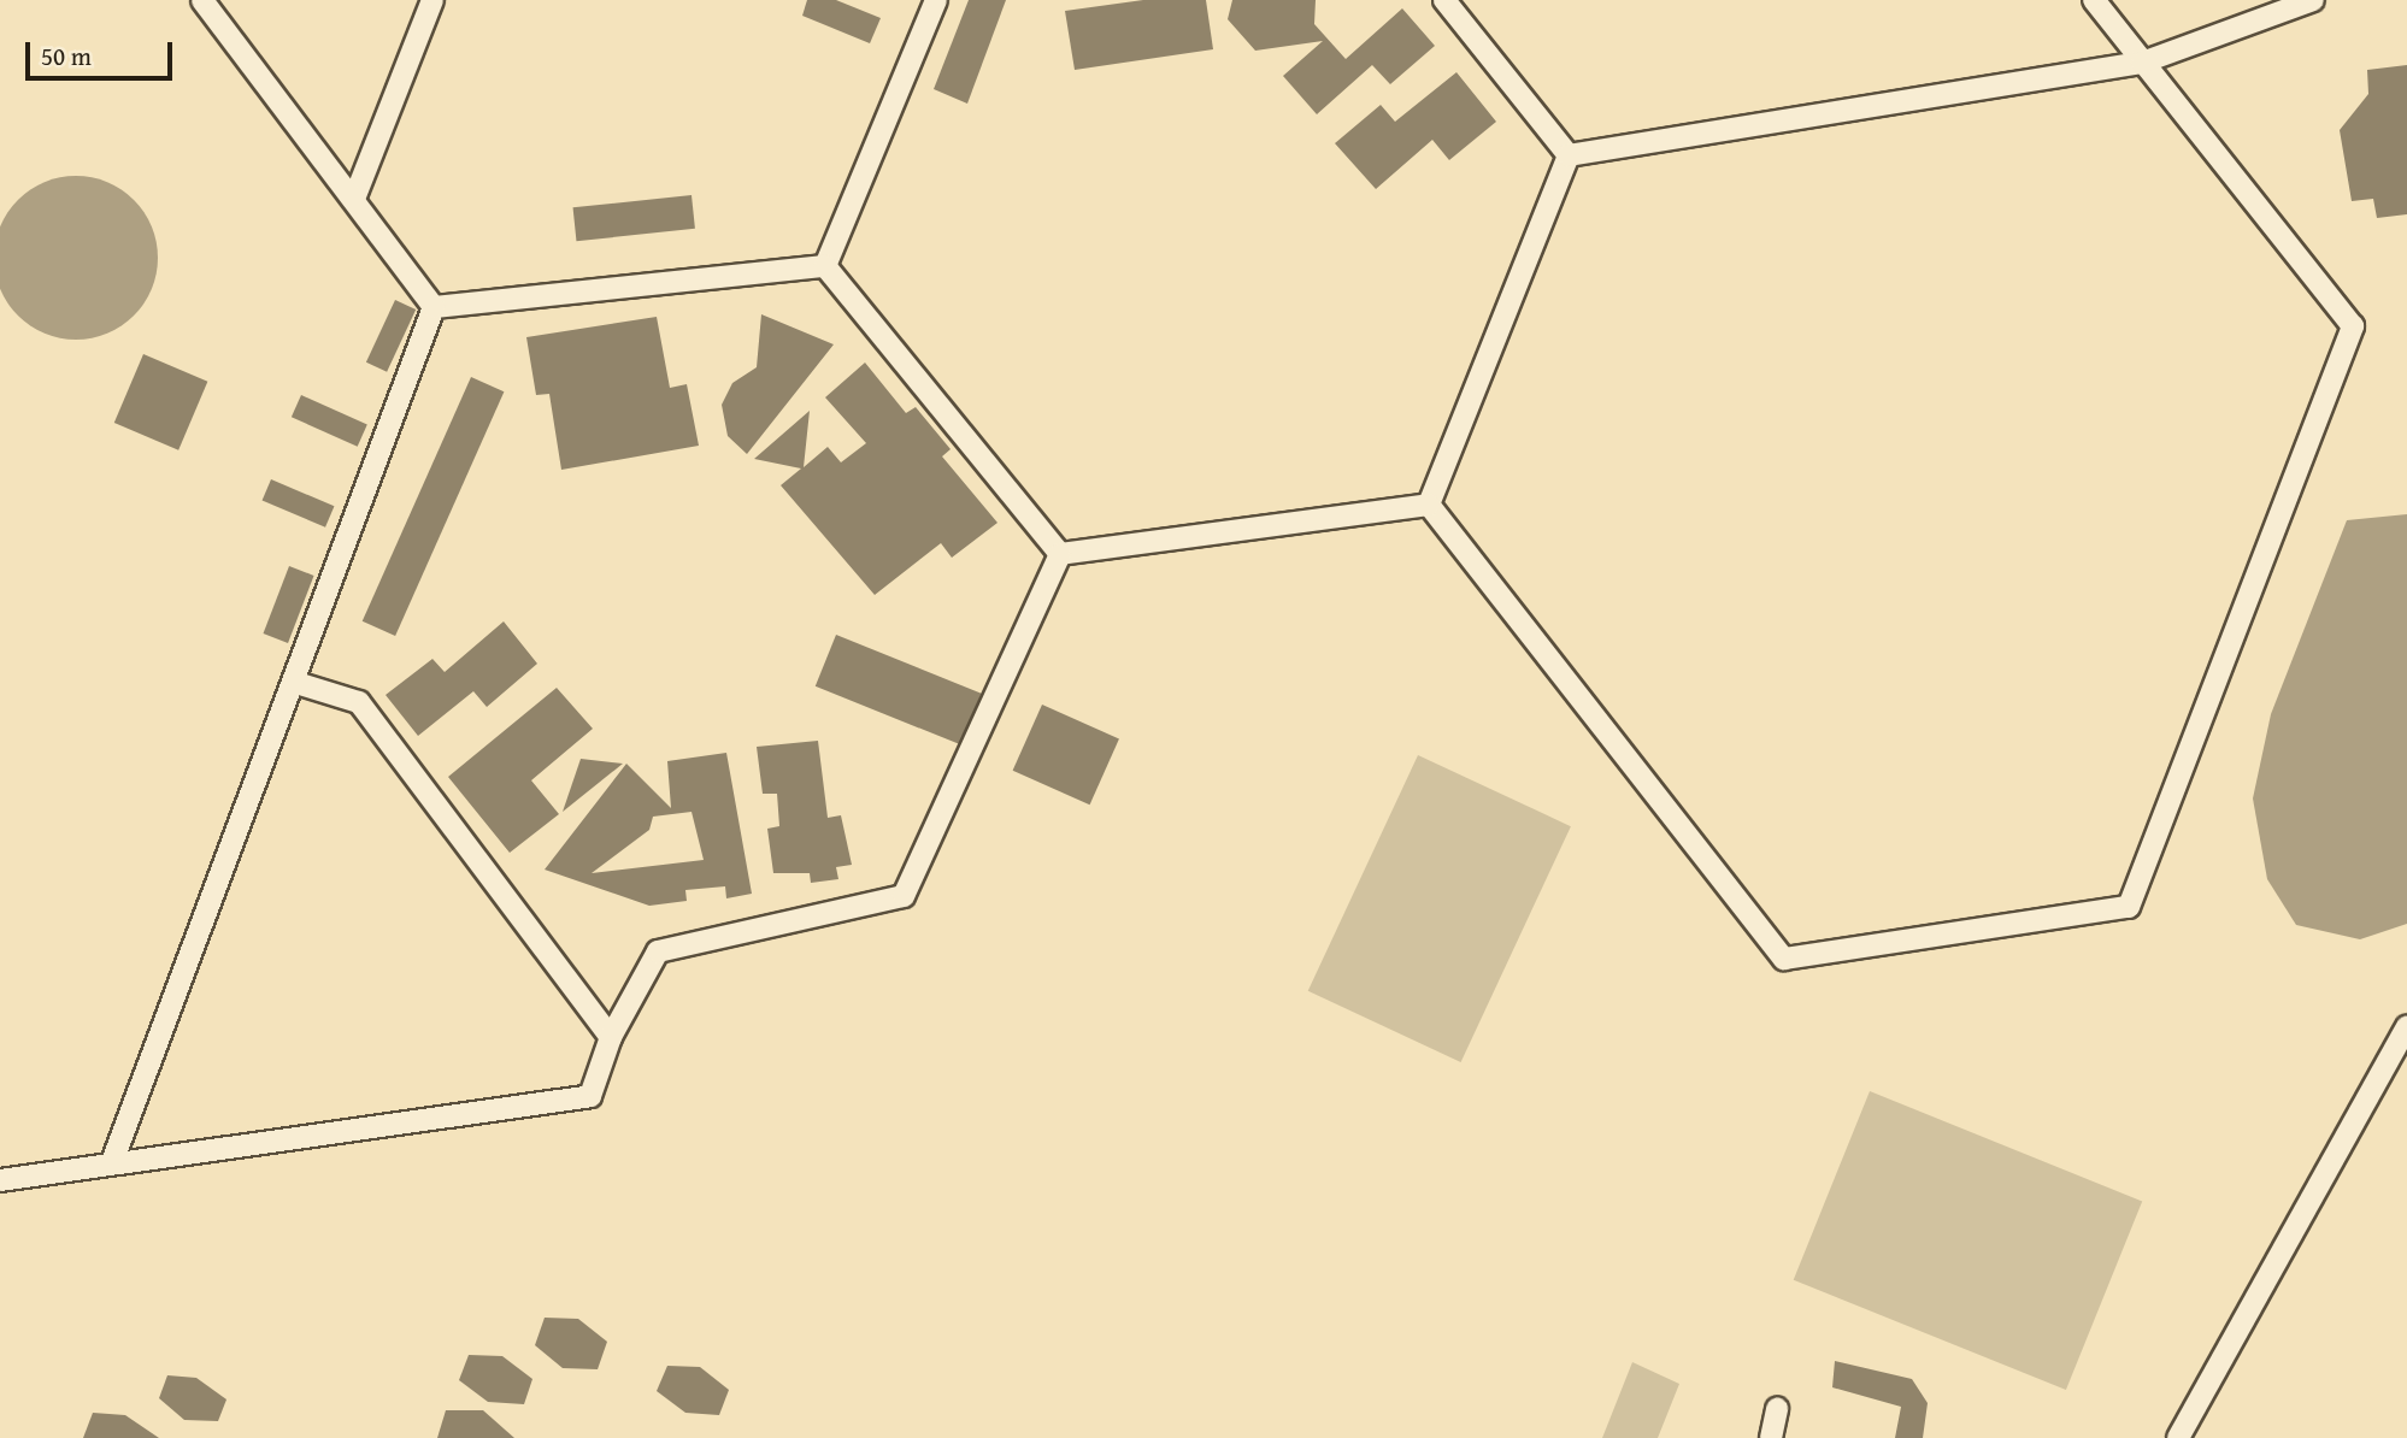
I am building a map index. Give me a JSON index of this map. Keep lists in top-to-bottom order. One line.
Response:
{"scale_bar":"50 m"}
